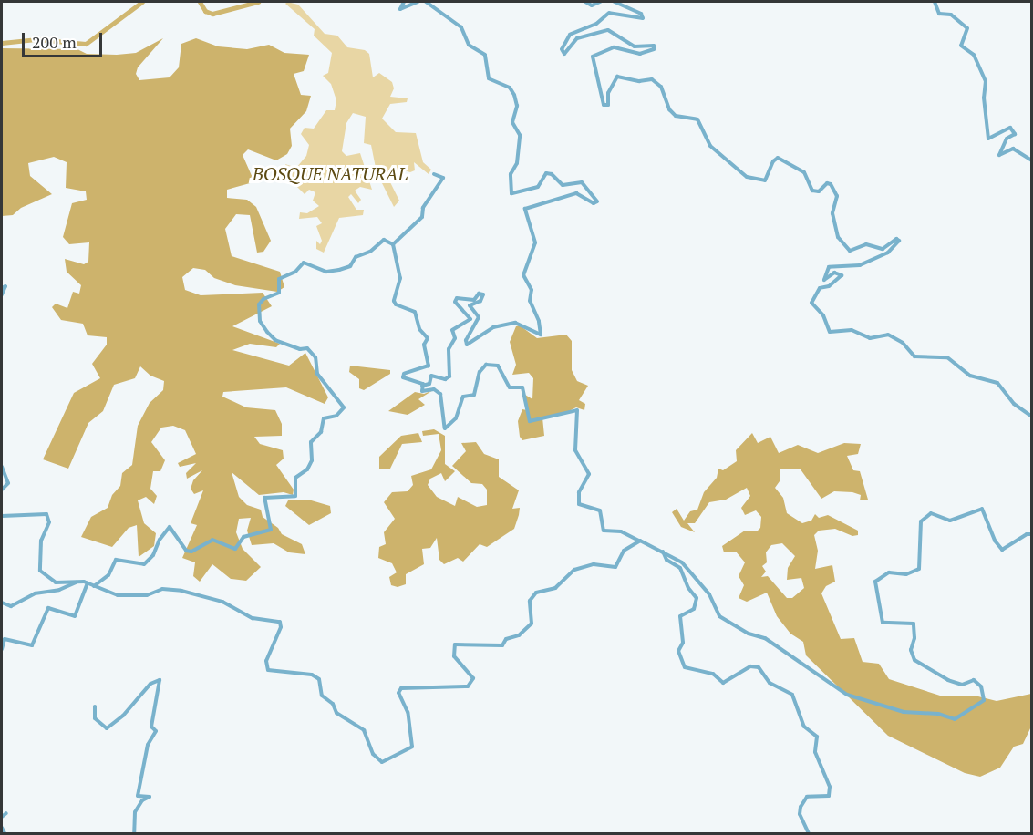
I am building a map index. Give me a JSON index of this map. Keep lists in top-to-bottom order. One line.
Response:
{"parks":["BOSQUE NATURAL"],"scale_bar":"200 m"}
